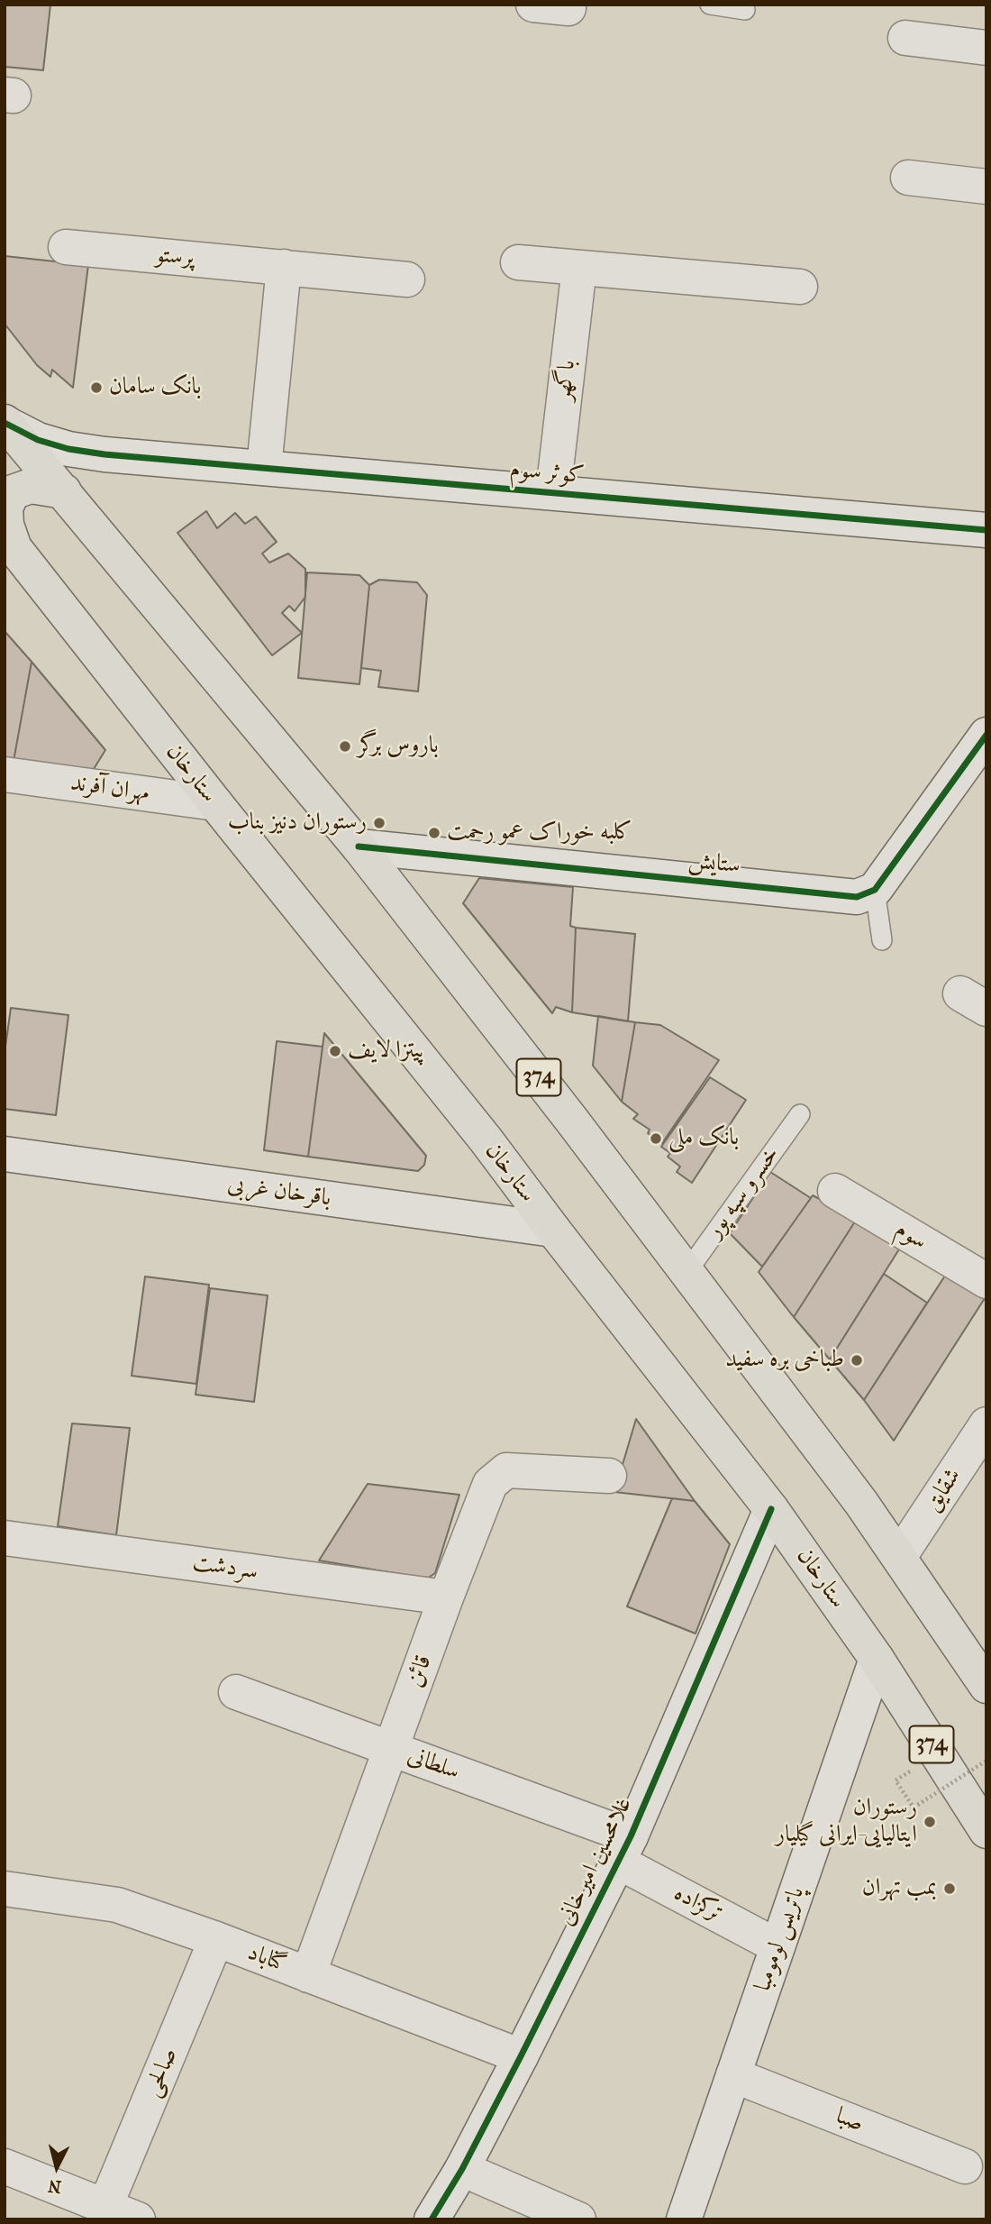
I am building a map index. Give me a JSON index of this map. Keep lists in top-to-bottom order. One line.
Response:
{"streets":{"main road":["ستارخان","374"],"street":["پرستو","باگهر","کوثر سوم","مهران آفرند","ستایش","باقرخان غربی","سوم","شقایق","سردشت","قائن","سلطانی","غلامحسین امیرخانی","ترکزاده","پاتریس لومومبا","گناباد","صالحی","صبا"],"lane":["خسرو سپه پور"]},"crossings":[["باگهر","کوثر سوم"],["کوثر سوم","374"],["ستارخان","مهران آفرند"],["ستارخان","باقرخان غربی"],["ستارخان","غلامحسین امیرخانی"],["ستارخان","پاتریس لومومبا"],["ستایش","374"],["374","خسرو سپه پور"],["374","شقایق"],["سردشت","قائن"],["قائن","سلطانی"],["قائن","گناباد"],["سلطانی","غلامحسین امیرخانی"],["سلطانی","ترکزاده"],["غلامحسین امیرخانی","ترکزاده"],["غلامحسین امیرخانی","گناباد"],["ترکزاده","پاتریس لومومبا"],["پاتریس لومومبا","صبا"],["گناباد","صالحی"]],"places":["بانک سامان","باروس برگر","رستوران دنیز بناب","کلبه خوراک عمو رحمت","پیتزا لایف","بانک ملی","طباخی بره سفید","رستوران ایتالیایی-ایرانی گیلیار","بمب تهران"],"north":"bottom"}
